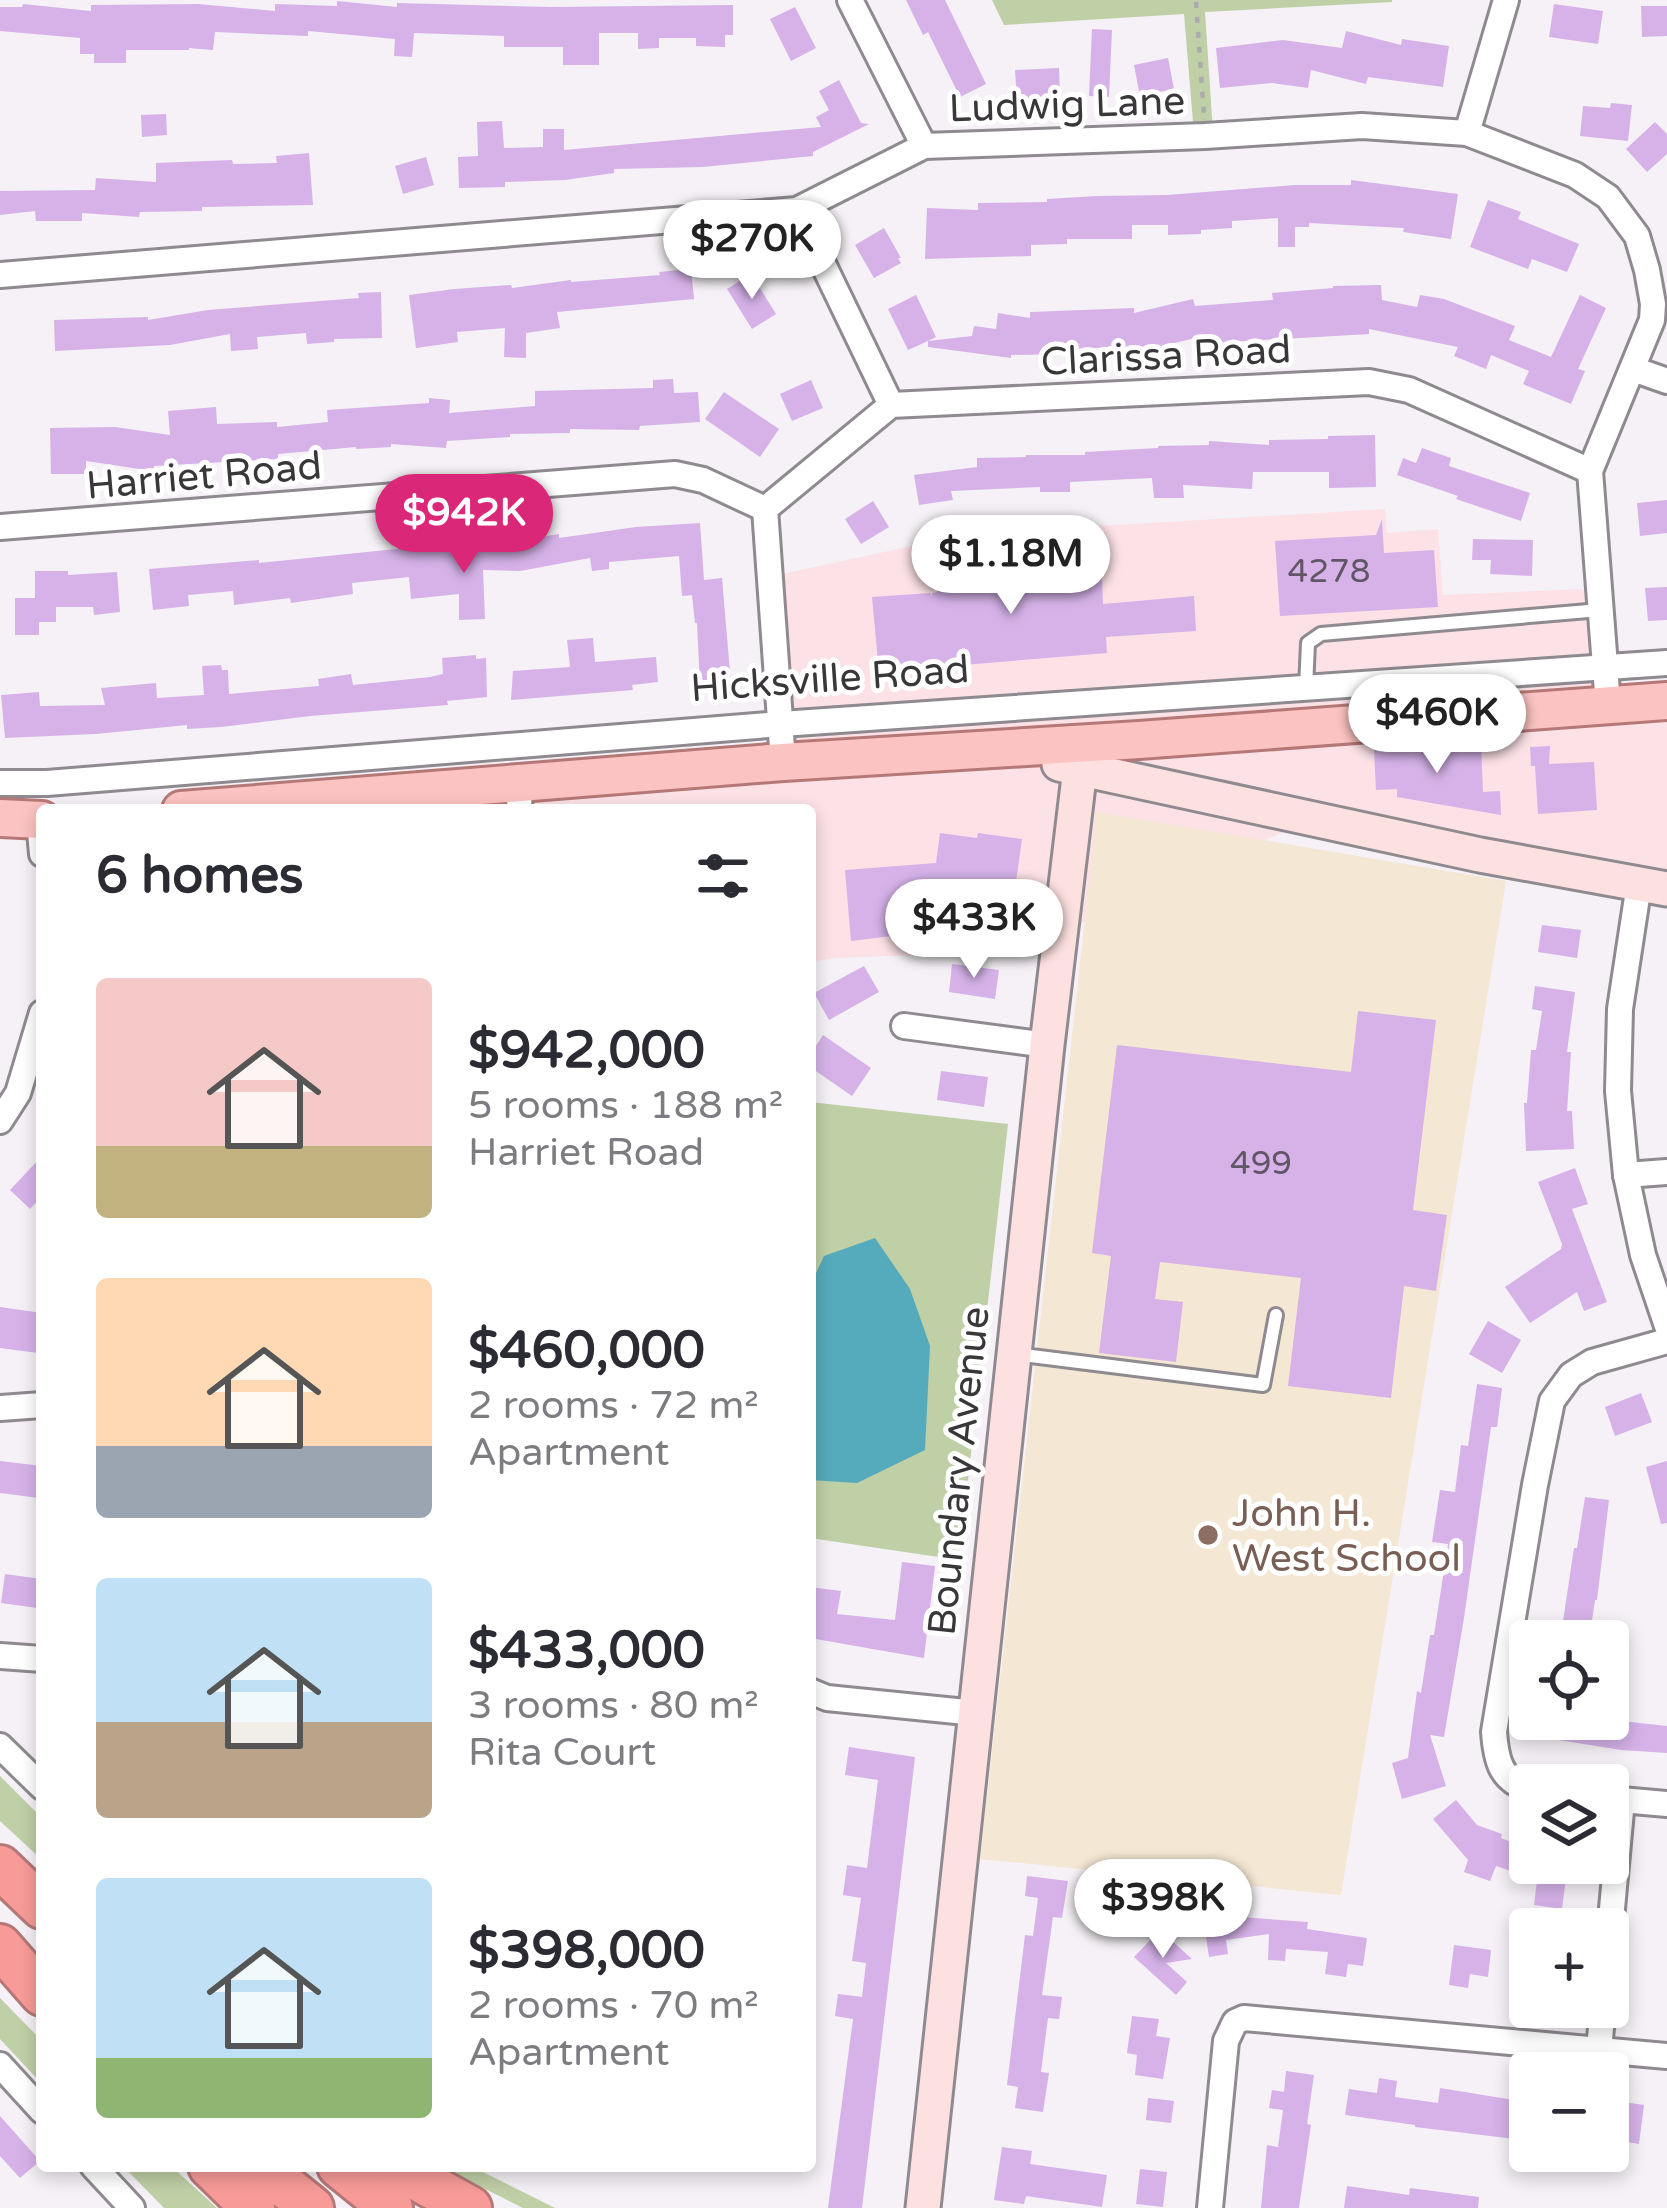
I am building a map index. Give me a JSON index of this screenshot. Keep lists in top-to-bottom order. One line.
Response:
{"streets":{"main road":["Hicksville Road","Boundary Avenue"],"street":["Ludwig Lane","Clarissa Road","Harriet Road"]},"crossings":[["Ludwig Lane","Clarissa Road"],["Ludwig Lane","Hicksville Road"],["Hicksville Road","Boundary Avenue"]],"places":["John H. West School"],"house_numbers":["4278","499"],"page":{"price":["$270K","$942K","$1.18M","$460K","$433K","$398K"],"heading":"6 homes","list":[{"name":"$942,000","note":"5 rooms · 188 m² · Harriet Road"},{"name":"$460,000","note":"2 rooms · 72 m² · Apartment"},{"name":"$433,000","note":"3 rooms · 80 m² · Rita Court"},{"name":"$398,000","note":"2 rooms · 70 m² · Apartment"}],"map_buttons":["+","−"]}}
